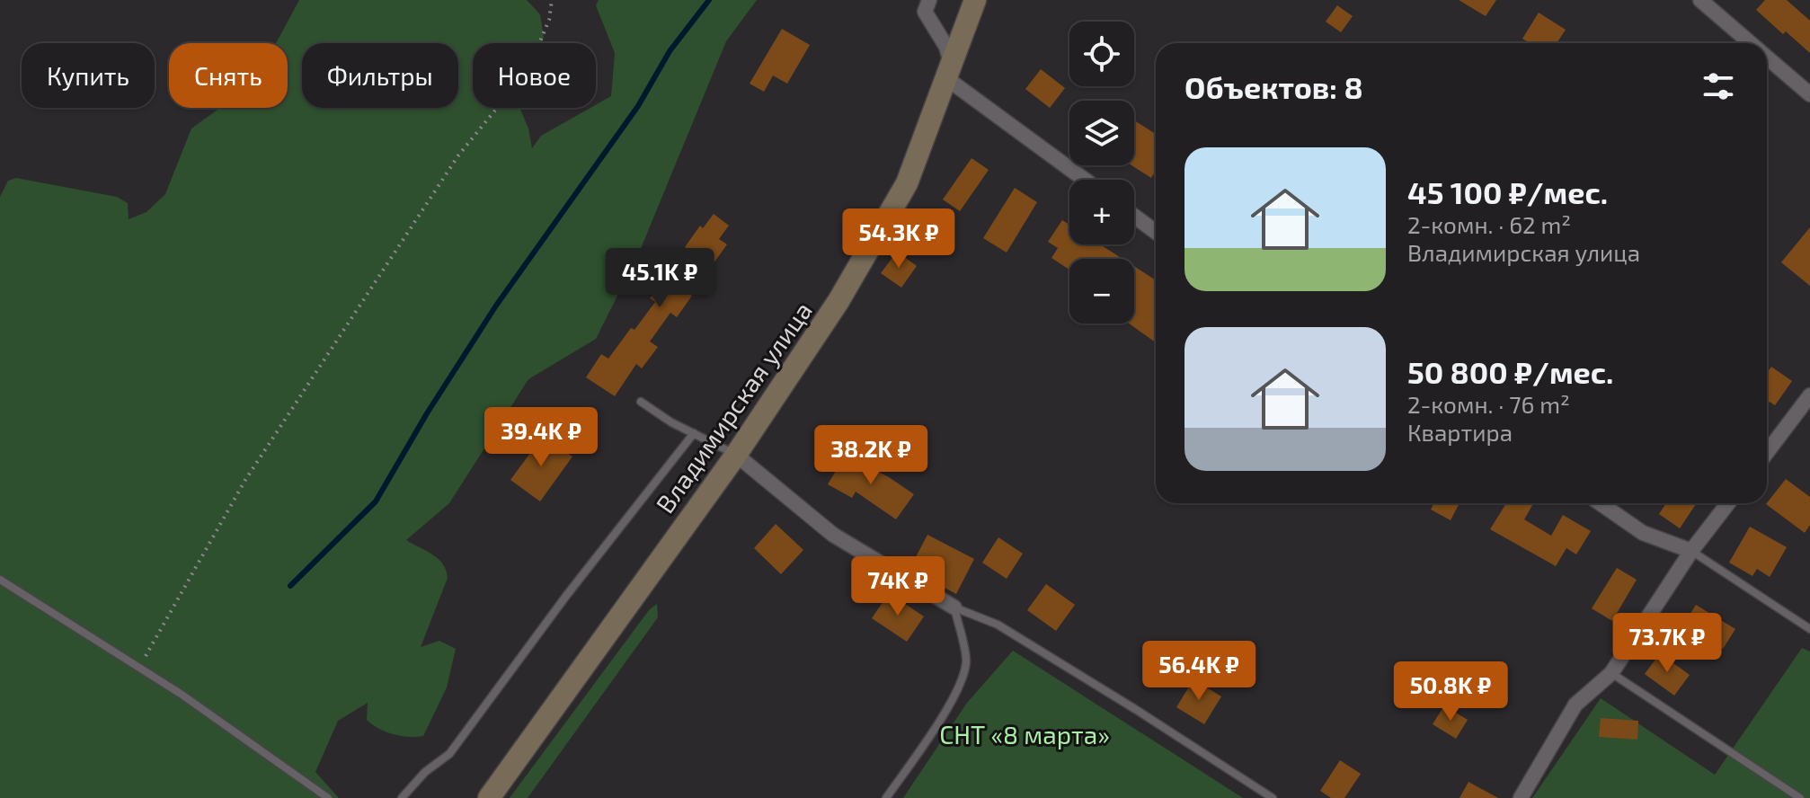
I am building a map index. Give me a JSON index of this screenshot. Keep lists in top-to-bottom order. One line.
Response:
{"streets":{"street":["Владимирская улица"]},"parks":["СНТ «8 марта»"],"page":{"map_buttons":["+","−"],"chip":["Купить","Снять","Фильтры","Новое"],"heading":"Объектов: 8","list":[{"name":"45 100 ₽/мес.","note":"2-комн. · 62 m² · Владимирская улица"},{"name":"50 800 ₽/мес.","note":"2-комн. · 76 m² · Квартира"}],"price":["54.3K ₽","45.1K ₽","39.4K ₽","38.2K ₽","74K ₽","73.7K ₽","56.4K ₽","50.8K ₽"]}}
